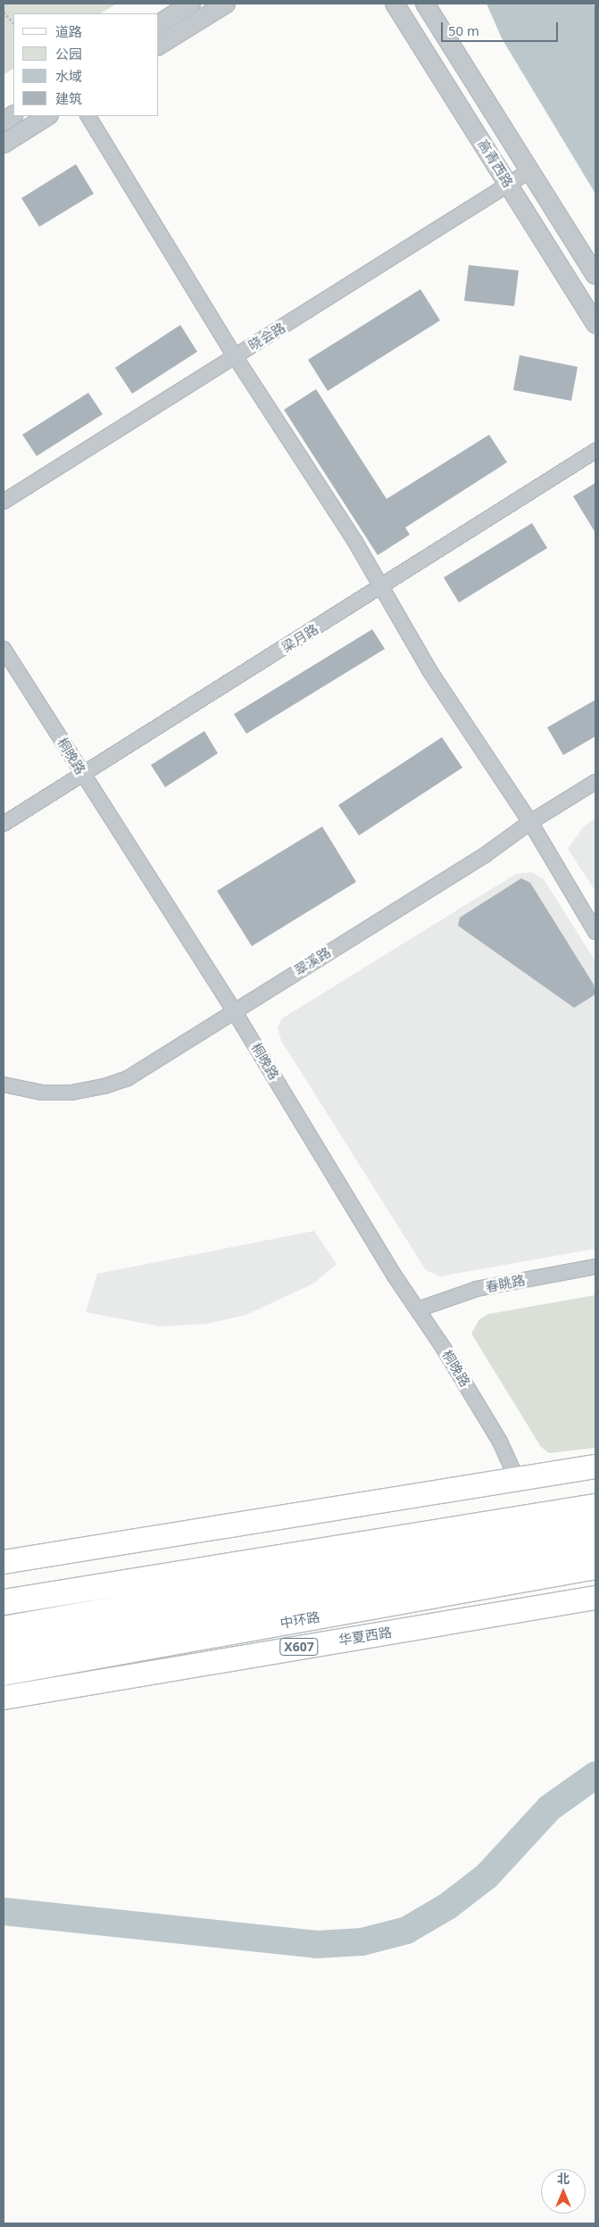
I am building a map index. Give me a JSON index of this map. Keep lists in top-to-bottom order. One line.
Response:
{"streets":{"highway":["中环路"],"main road":["华夏西路","X607"],"street":["高青西路","晓会路","梁月路","桐晚路","翠溪路","春眺路"]},"crossings":[["高青西路","晓会路"],["梁月路","桐晚路"],["桐晚路","翠溪路"],["桐晚路","春眺路"]],"legend":["道路","公园","水域","建筑"],"scale_bar":"50 m","north":"top"}
